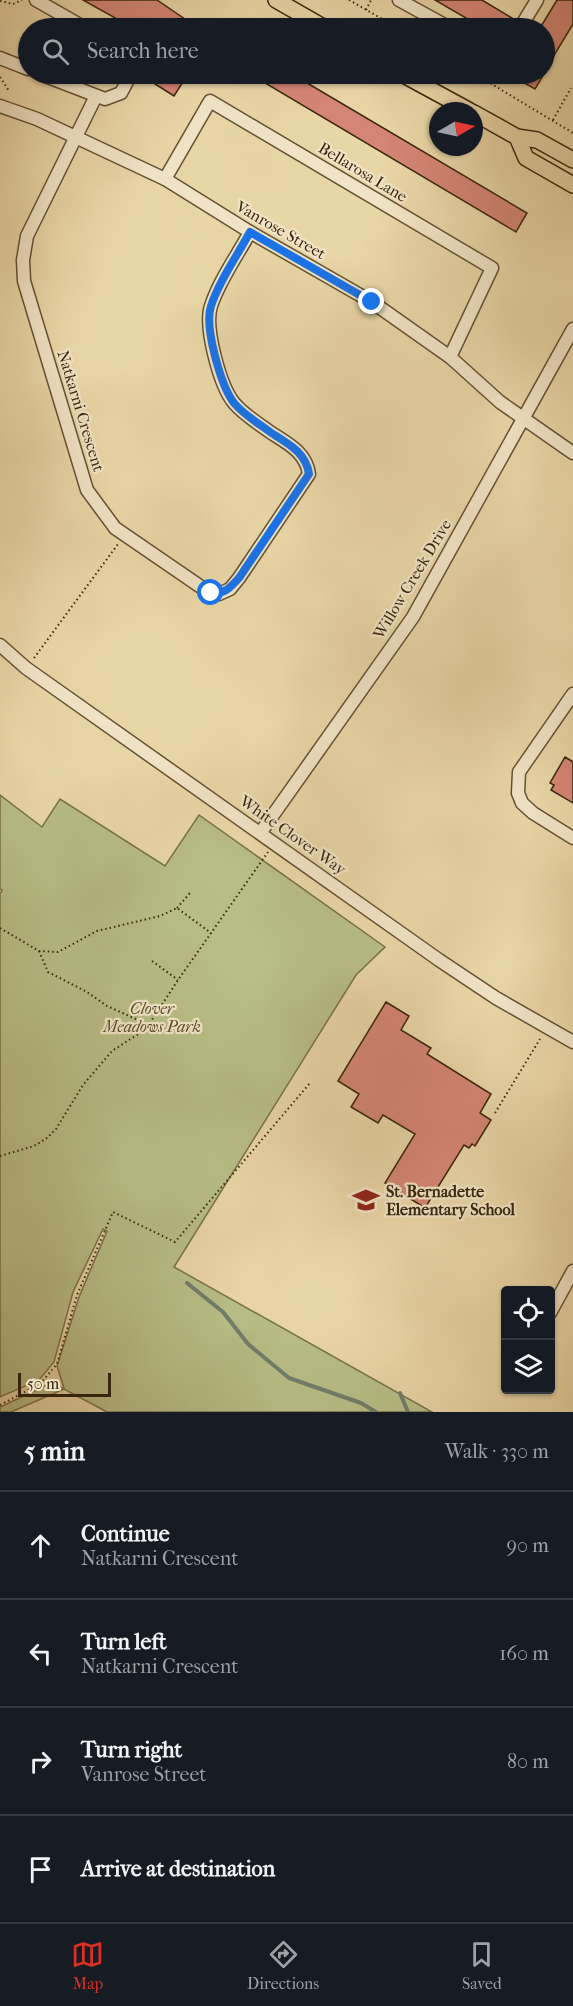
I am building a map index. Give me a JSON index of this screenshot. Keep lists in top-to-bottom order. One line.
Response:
{"streets":{"street":["Bellarosa Lane","Vanrose Street","Natkarni Crescent","Willow Creek Drive","White Clover Way"]},"crossings":[["Bellarosa Lane","Vanrose Street"],["Vanrose Street","Natkarni Crescent"],["Vanrose Street","Willow Creek Drive"],["Willow Creek Drive","White Clover Way"]],"parks":["Clover Meadows Park"],"places":{"school or university":["St. Bernadette Elementary School"]},"scale_bar":"50 m","north":"right","page":{"search":"Search here","scale":"50 m","heading":["5 min","Walk · 330 m"],"list":[["Continue","Natkarni Crescent","90 m"],["Turn left","Natkarni Crescent","160 m"],["Turn right","Vanrose Street","80 m"],"Arrive at destination"],"nav":["Map","Directions","Saved"]}}
